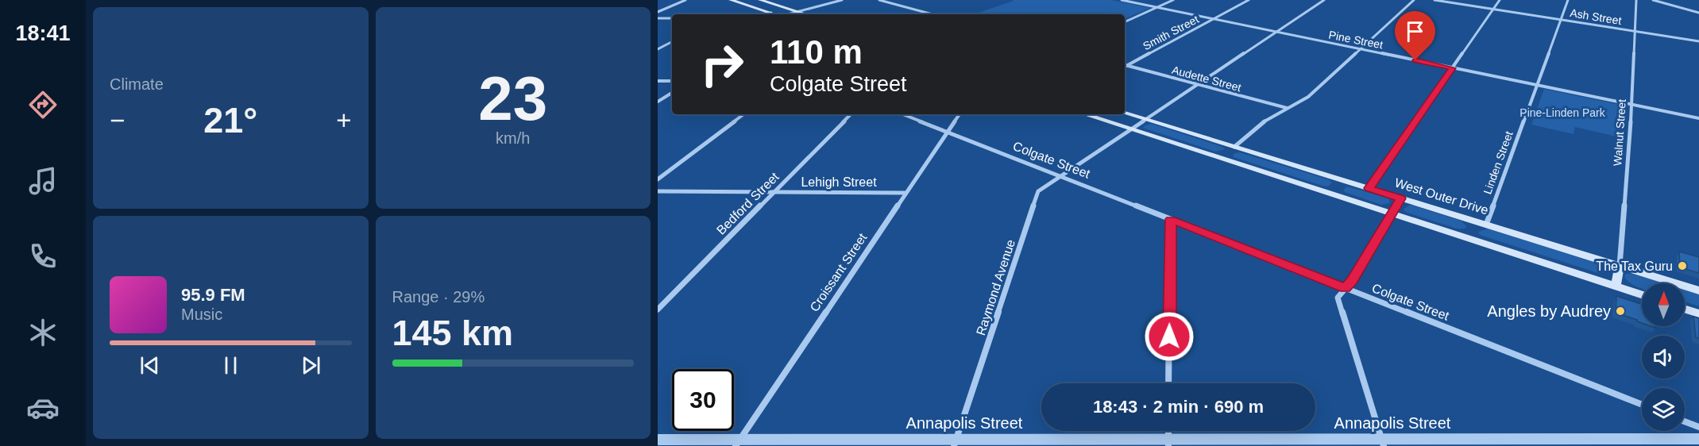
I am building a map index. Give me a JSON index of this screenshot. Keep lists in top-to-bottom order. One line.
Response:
{"streets":{"main road":["West Outer Drive"],"street":["Ash Street","Smith Street","Pine Street","Audette Street","Walnut Street","Colgate Street","Linden Street","Lehigh Street","Bedford Street","Croissant Street","Raymond Avenue","Annapolis Street"]},"crossings":[["Ash Street","Walnut Street"],["Ash Street","Linden Street"],["Smith Street","Pine Street"],["Smith Street","Audette Street"],["Pine Street","Walnut Street"],["Pine Street","Linden Street"],["Walnut Street","West Outer Drive"],["Colgate Street","Croissant Street"],["Colgate Street","Raymond Avenue"],["Linden Street","West Outer Drive"],["Lehigh Street","Bedford Street"],["Lehigh Street","Croissant Street"],["West Outer Drive","Raymond Avenue"],["Croissant Street","Annapolis Street"],["Raymond Avenue","Annapolis Street"]],"parks":["Pine-Linden Park"],"places":["The Tax Guru","Angles by Audrey"],"north":"top","page":{"tabs":"18:41","tile":["Climate",["23","km/h"],["Range · 29%","145 km"]],"turn":["110 m","Colgate Street"],"heat":["−","21°","+"],"song":["95.9 FM","Music"],"limit":"30","trip":"18:43 · 2 min · 690 m"}}
